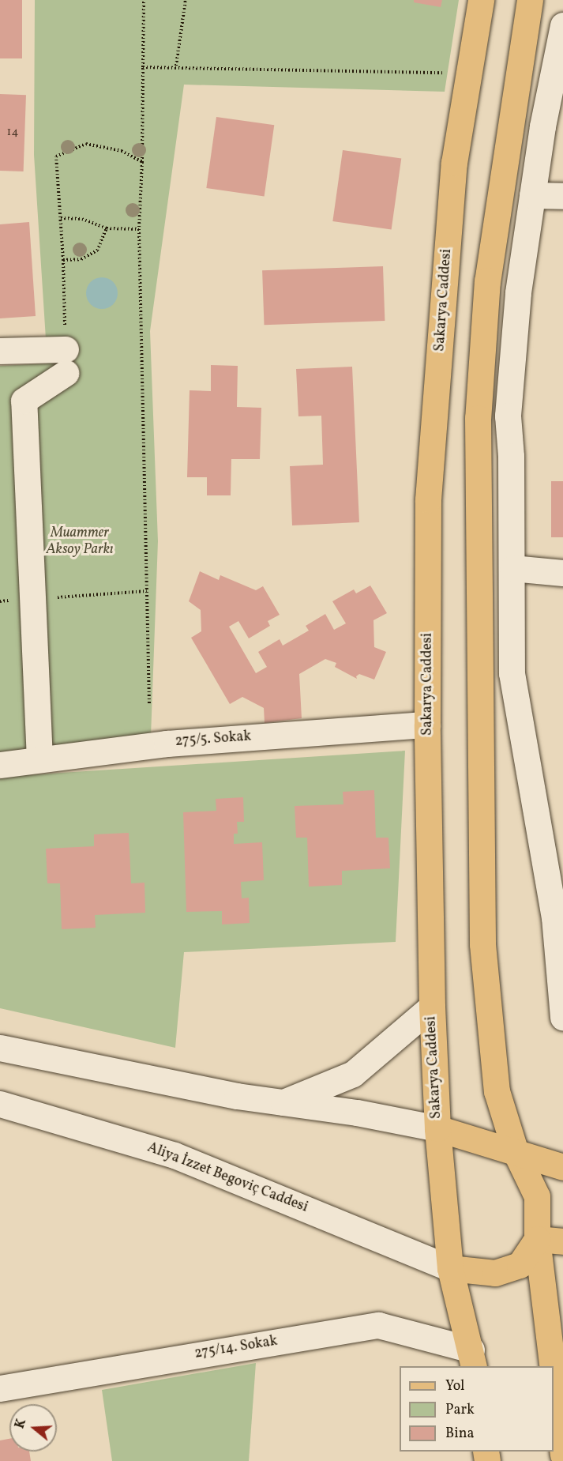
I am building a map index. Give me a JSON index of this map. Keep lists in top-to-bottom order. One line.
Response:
{"streets":{"main road":["Sakarya Caddesi"],"street":["275/5. Sokak","Aliya İzzet Begoviç Caddesi","275/14. Sokak"]},"crossings":[["Sakarya Caddesi","275/5. Sokak"],["Sakarya Caddesi","Aliya İzzet Begoviç Caddesi"],["Sakarya Caddesi","275/14. Sokak"]],"parks":["Muammer Aksoy Parkı"],"house_numbers":["14"],"legend":["Yol","Park","Bina"],"north":"left"}
